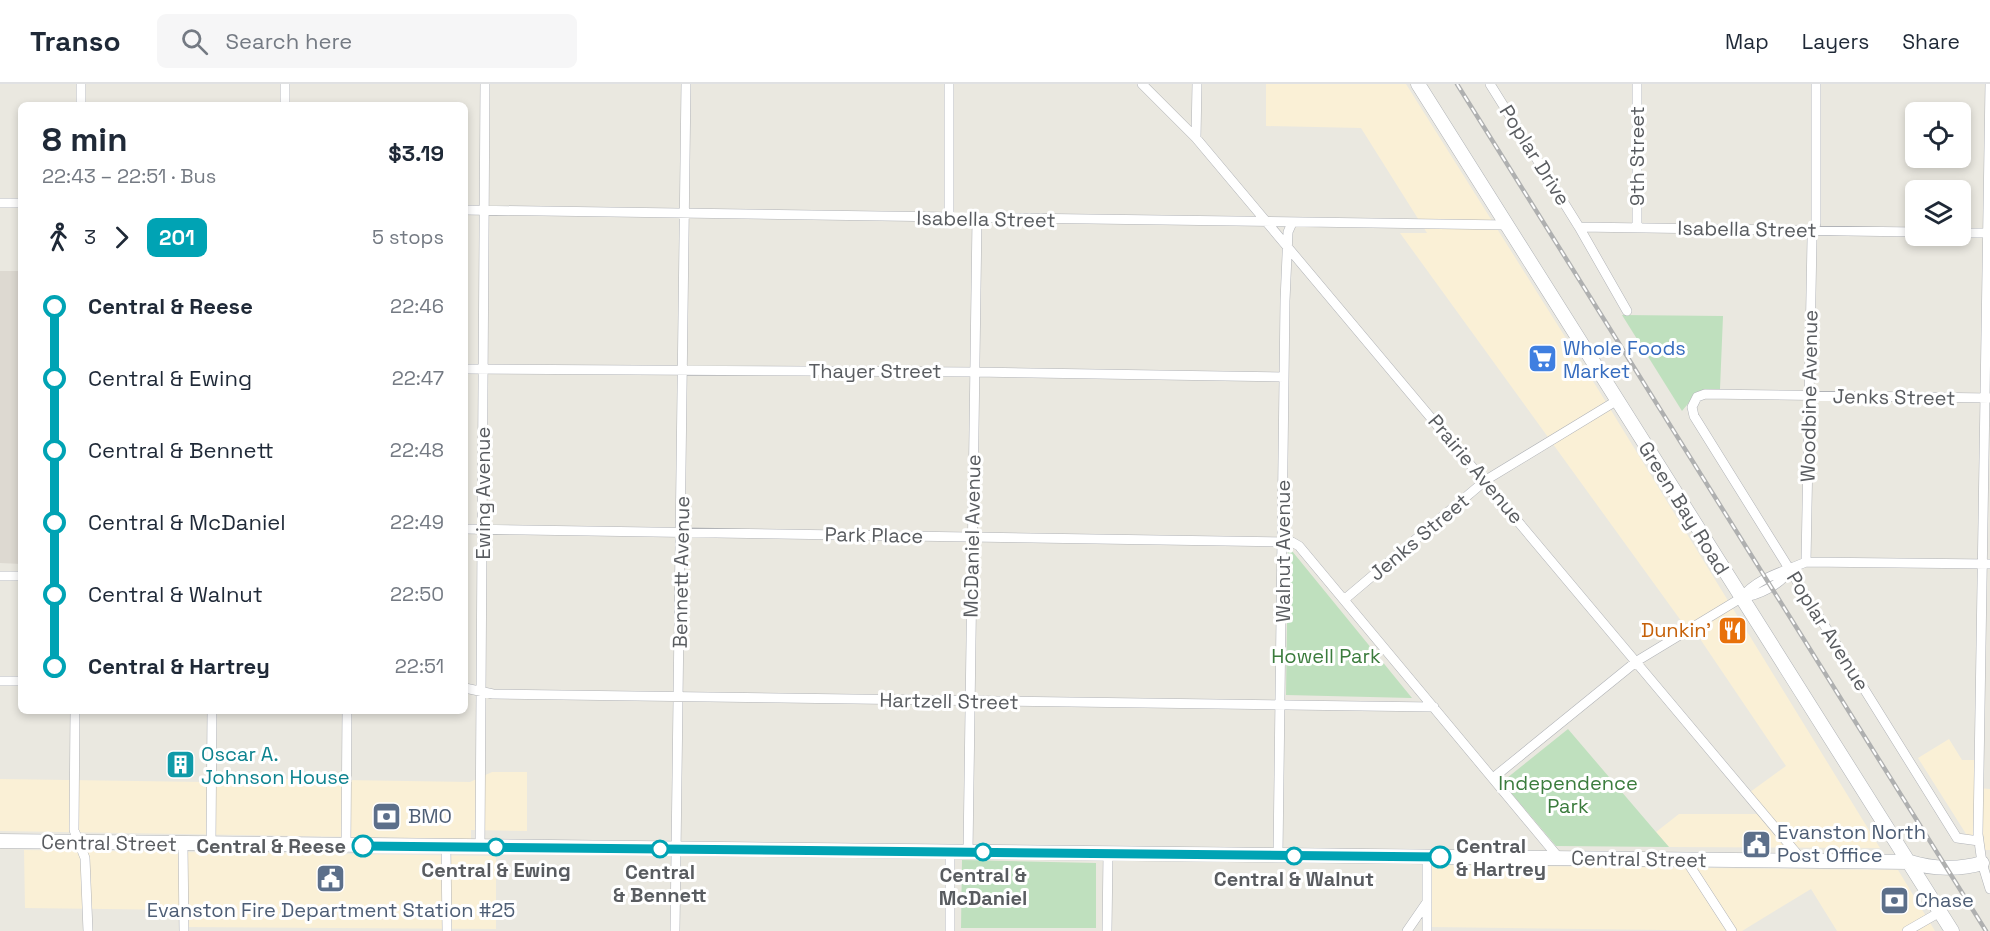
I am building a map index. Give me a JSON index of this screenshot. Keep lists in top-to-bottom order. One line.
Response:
{"streets":{"main road":["Green Bay Road","Central Street"],"street":["Poplar Drive","9th Street","Isabella Street","Thayer Street","Woodbine Avenue","Jenks Street","Prairie Avenue","Ewing Avenue","Park Place","McDaniel Avenue","Walnut Avenue","Bennett Avenue","Poplar Avenue","Hartzell Street"]},"crossings":[["Poplar Drive","Isabella Street"],["9th Street","Isabella Street"],["Isabella Street","Woodbine Avenue"],["Isabella Street","Prairie Avenue"],["Isabella Street","Ewing Avenue"],["Isabella Street","Green Bay Road"],["Isabella Street","McDaniel Avenue"],["Isabella Street","Walnut Avenue"],["Isabella Street","Bennett Avenue"],["Thayer Street","Ewing Avenue"],["Thayer Street","McDaniel Avenue"],["Thayer Street","Walnut Avenue"],["Thayer Street","Bennett Avenue"],["Woodbine Avenue","Jenks Street"],["Jenks Street","Prairie Avenue"],["Jenks Street","Green Bay Road"],["Jenks Street","Poplar Avenue"],["Prairie Avenue","Walnut Avenue"],["Prairie Avenue","Central Street"],["Ewing Avenue","Park Place"],["Ewing Avenue","Hartzell Street"],["Ewing Avenue","Central Street"],["Green Bay Road","Central Street"],["Park Place","McDaniel Avenue"],["Park Place","Walnut Avenue"],["Park Place","Bennett Avenue"],["McDaniel Avenue","Hartzell Street"],["McDaniel Avenue","Central Street"],["Walnut Avenue","Hartzell Street"],["Walnut Avenue","Central Street"],["Bennett Avenue","Hartzell Street"],["Bennett Avenue","Central Street"]],"parks":["Howell Park","Independence Park"],"places":{"supermarket":["Whole Foods Market"],"restaurant":["Dunkin'"],"building":["Oscar A. Johnson House"],"bank":["BMO","Chase"],"public building":["Evanston North Post Office","Evanston Fire Department Station #25"],"other":["Central & Reese","Central & Ewing","Central & Bennett","Central & McDaniel","Central & Walnut","Central & Hartrey"]},"lines":["bus line 201"],"page":{"header":"Transo","search":"Search here","nav":["Map","Layers","Share"],"heading":["8 min","22:43 – 22:51 · Bus","$3.19"],"legs":["3","201","5 stops"],"list":[{"name":"Central & Reese","value":"22:46"},{"name":"Central & Ewing","value":"22:47"},{"name":"Central & Bennett","value":"22:48"},{"name":"Central & McDaniel","value":"22:49"},{"name":"Central & Walnut","value":"22:50"},{"name":"Central & Hartrey","value":"22:51"}]}}
